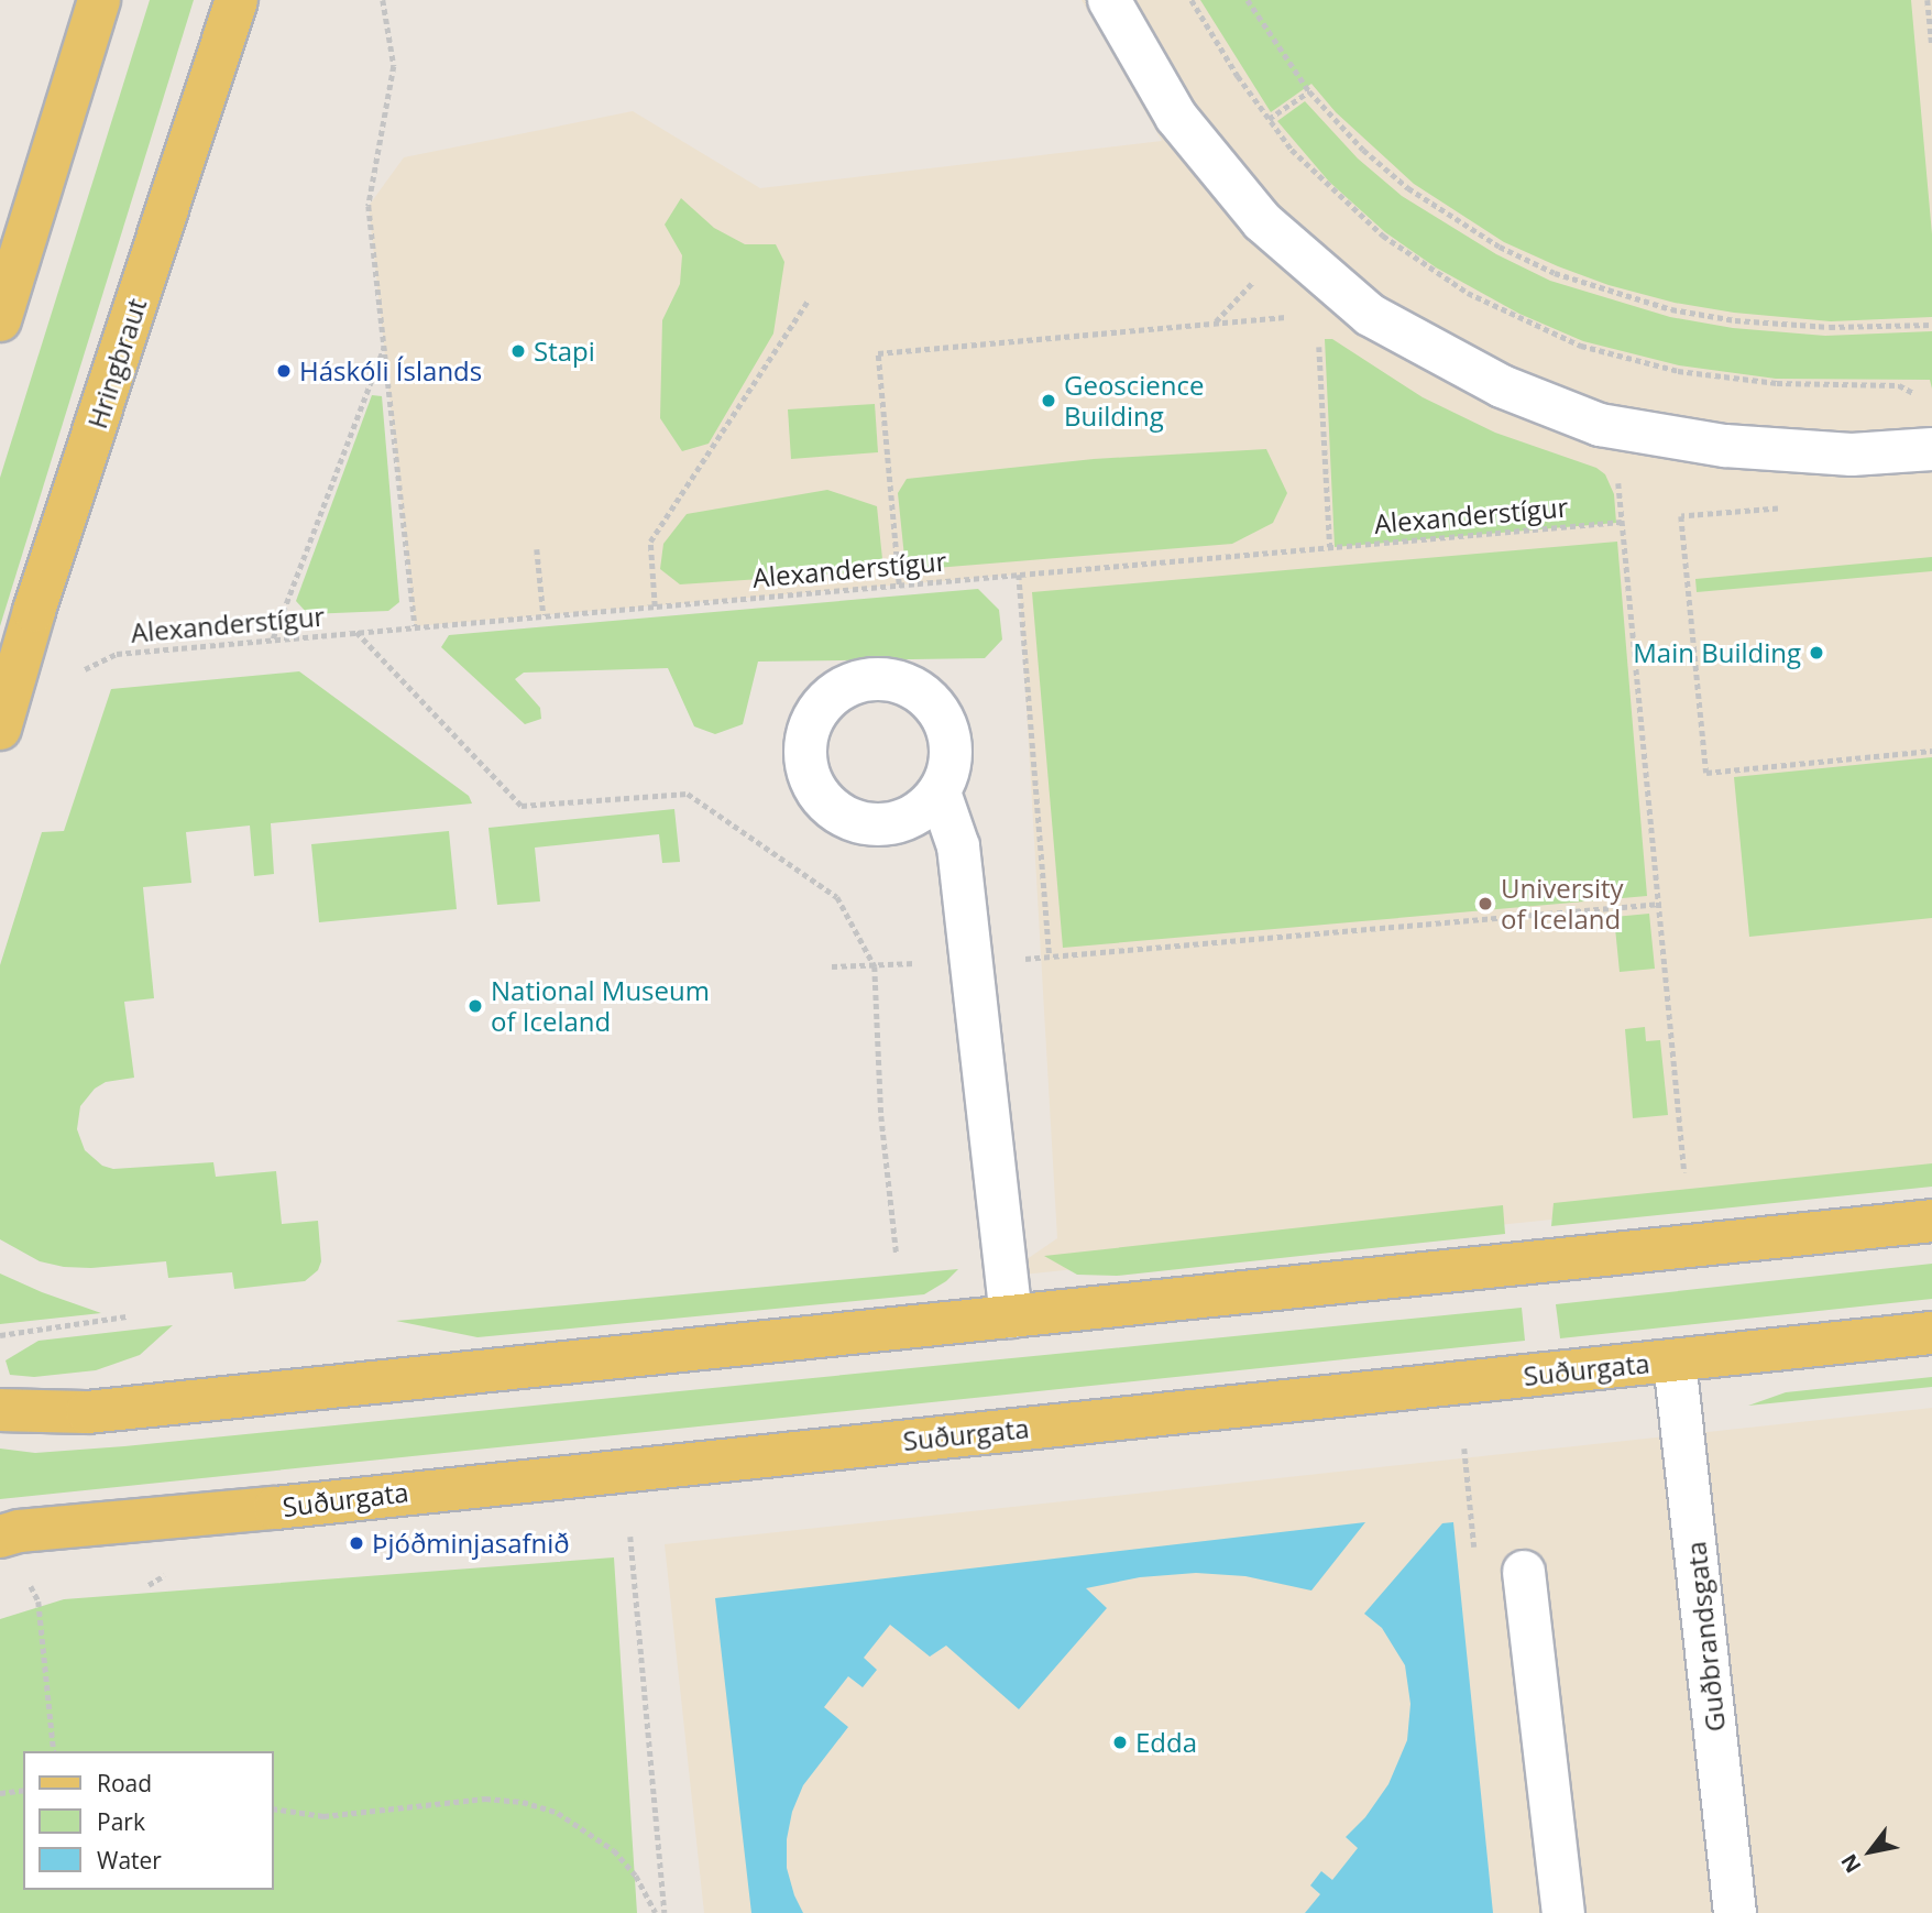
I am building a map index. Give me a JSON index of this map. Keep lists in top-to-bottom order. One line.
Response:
{"streets":{"main road":["Hringbraut","Suðurgata"],"street":["Guðbrandsgata"],"path":["Alexanderstígur"]},"crossings":[["Suðurgata","Guðbrandsgata"]],"places":["Stapi","Háskóli Íslands","Geoscience Building","Main Building","University of Iceland","National Museum of Iceland","Þjóðminjasafnið","Edda"],"legend":["Road","Park","Water"],"north":"bottom left"}
